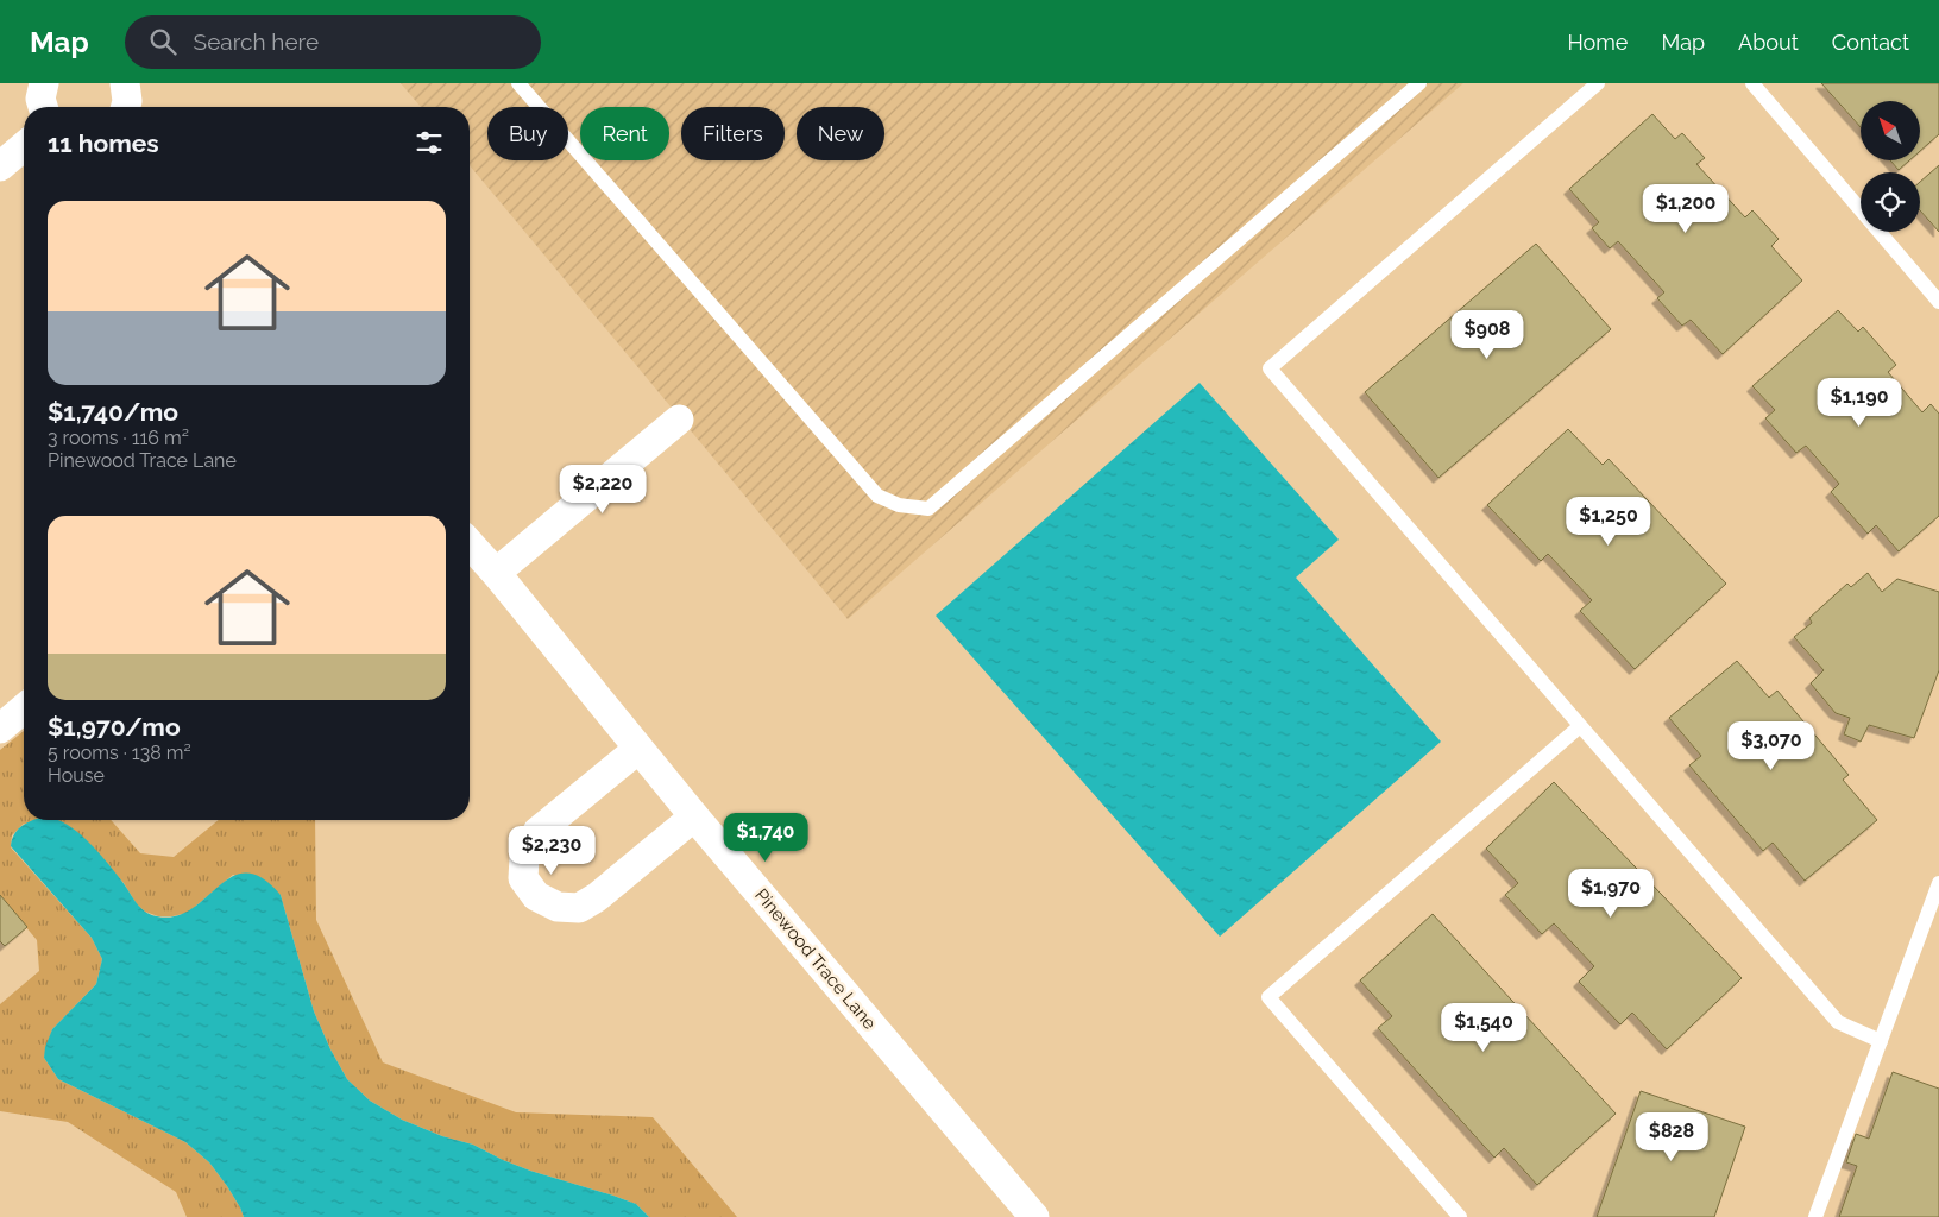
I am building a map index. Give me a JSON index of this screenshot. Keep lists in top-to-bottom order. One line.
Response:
{"streets":{"street":["Pinewood Trace Lane"]},"north":"top left","page":{"header":"Map","search":"Search here","nav":["Home","Map","About","Contact"],"chip":["Buy","Rent","Filters","New"],"heading":"11 homes","list":[{"name":"$1,740/mo","note":"3 rooms · 116 m² · Pinewood Trace Lane"},{"name":"$1,970/mo","note":"5 rooms · 138 m² · House"}],"price":["$1,200","$908","$1,190","$2,220","$1,250","$3,070","$1,740","$2,230","$1,970","$1,540","$828"]}}
